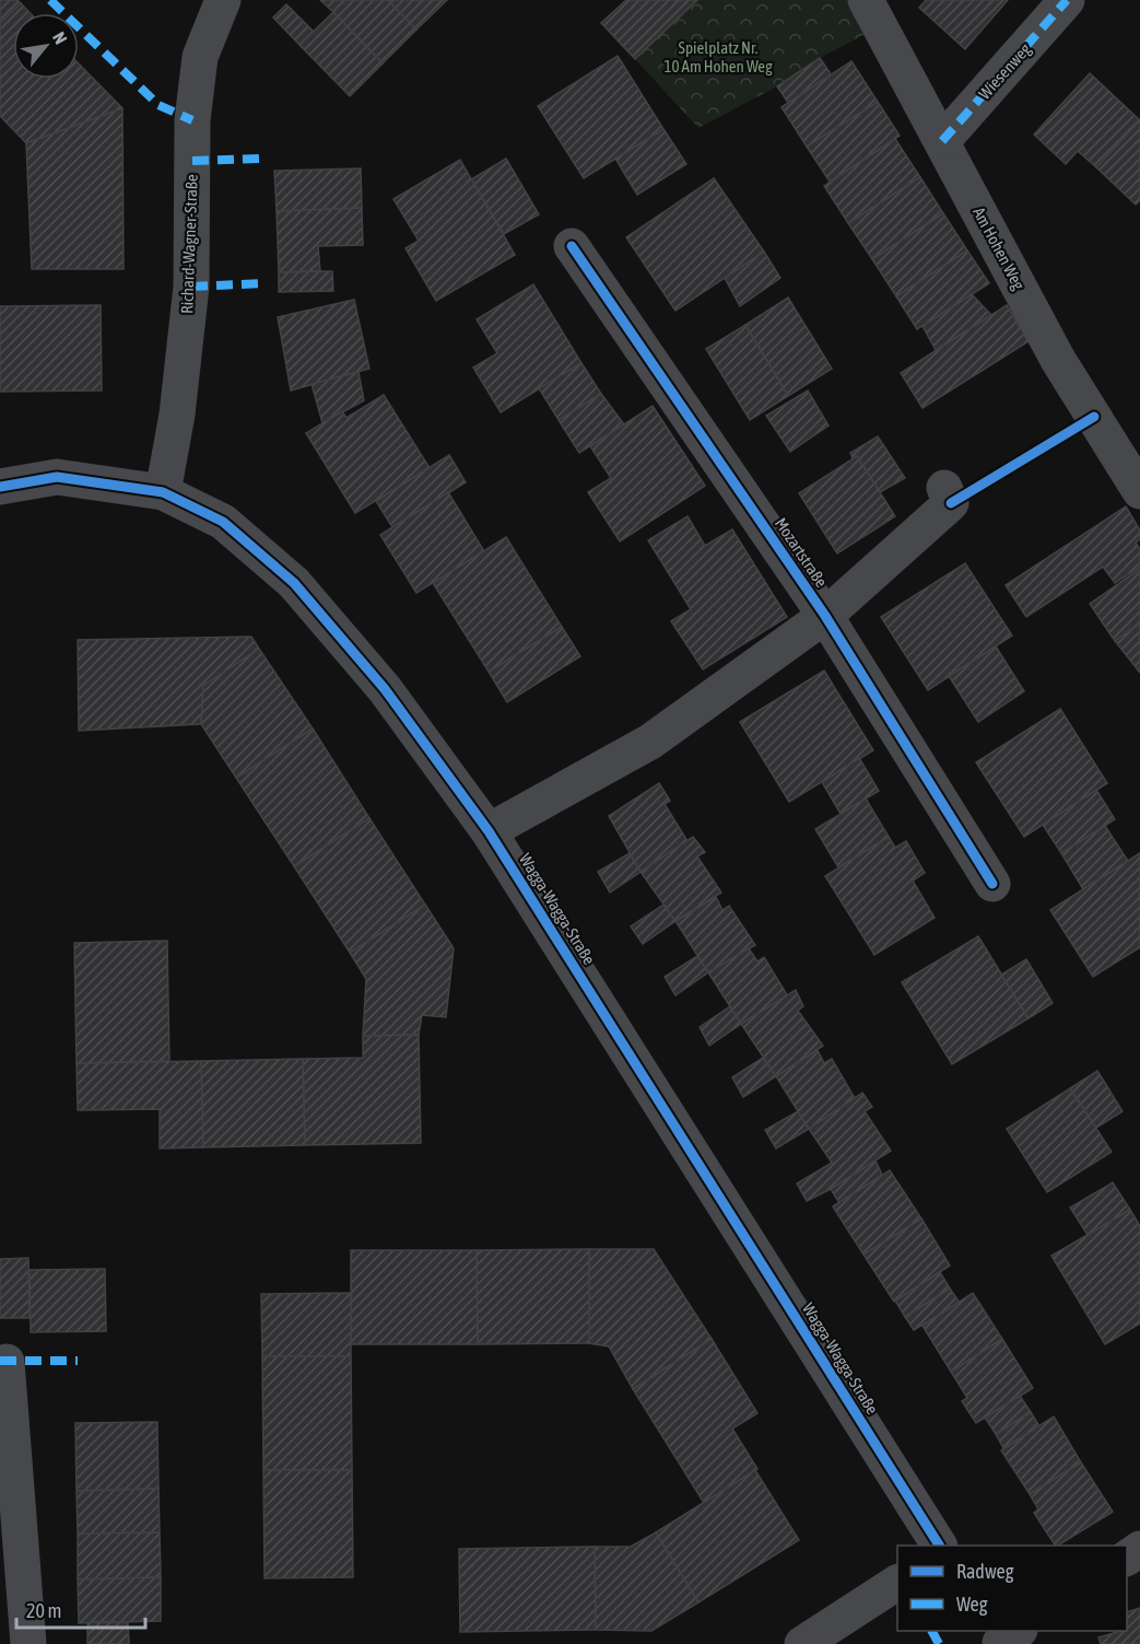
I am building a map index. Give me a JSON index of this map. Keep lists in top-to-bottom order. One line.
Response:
{"streets":{"street":["Wiesenweg","Richard-Wagner-Straße","Am Hohen Weg","Mozartstraße","Wagga-Wagga-Straße"]},"crossings":[["Wiesenweg","Am Hohen Weg"],["Richard-Wagner-Straße","Wagga-Wagga-Straße"],["Mozartstraße","Wagga-Wagga-Straße"]],"parks":["Spielplatz Nr. 10 Am Hohen Weg"],"legend":["Radweg","Weg"],"scale_bar":"20 m","north":"top right"}
